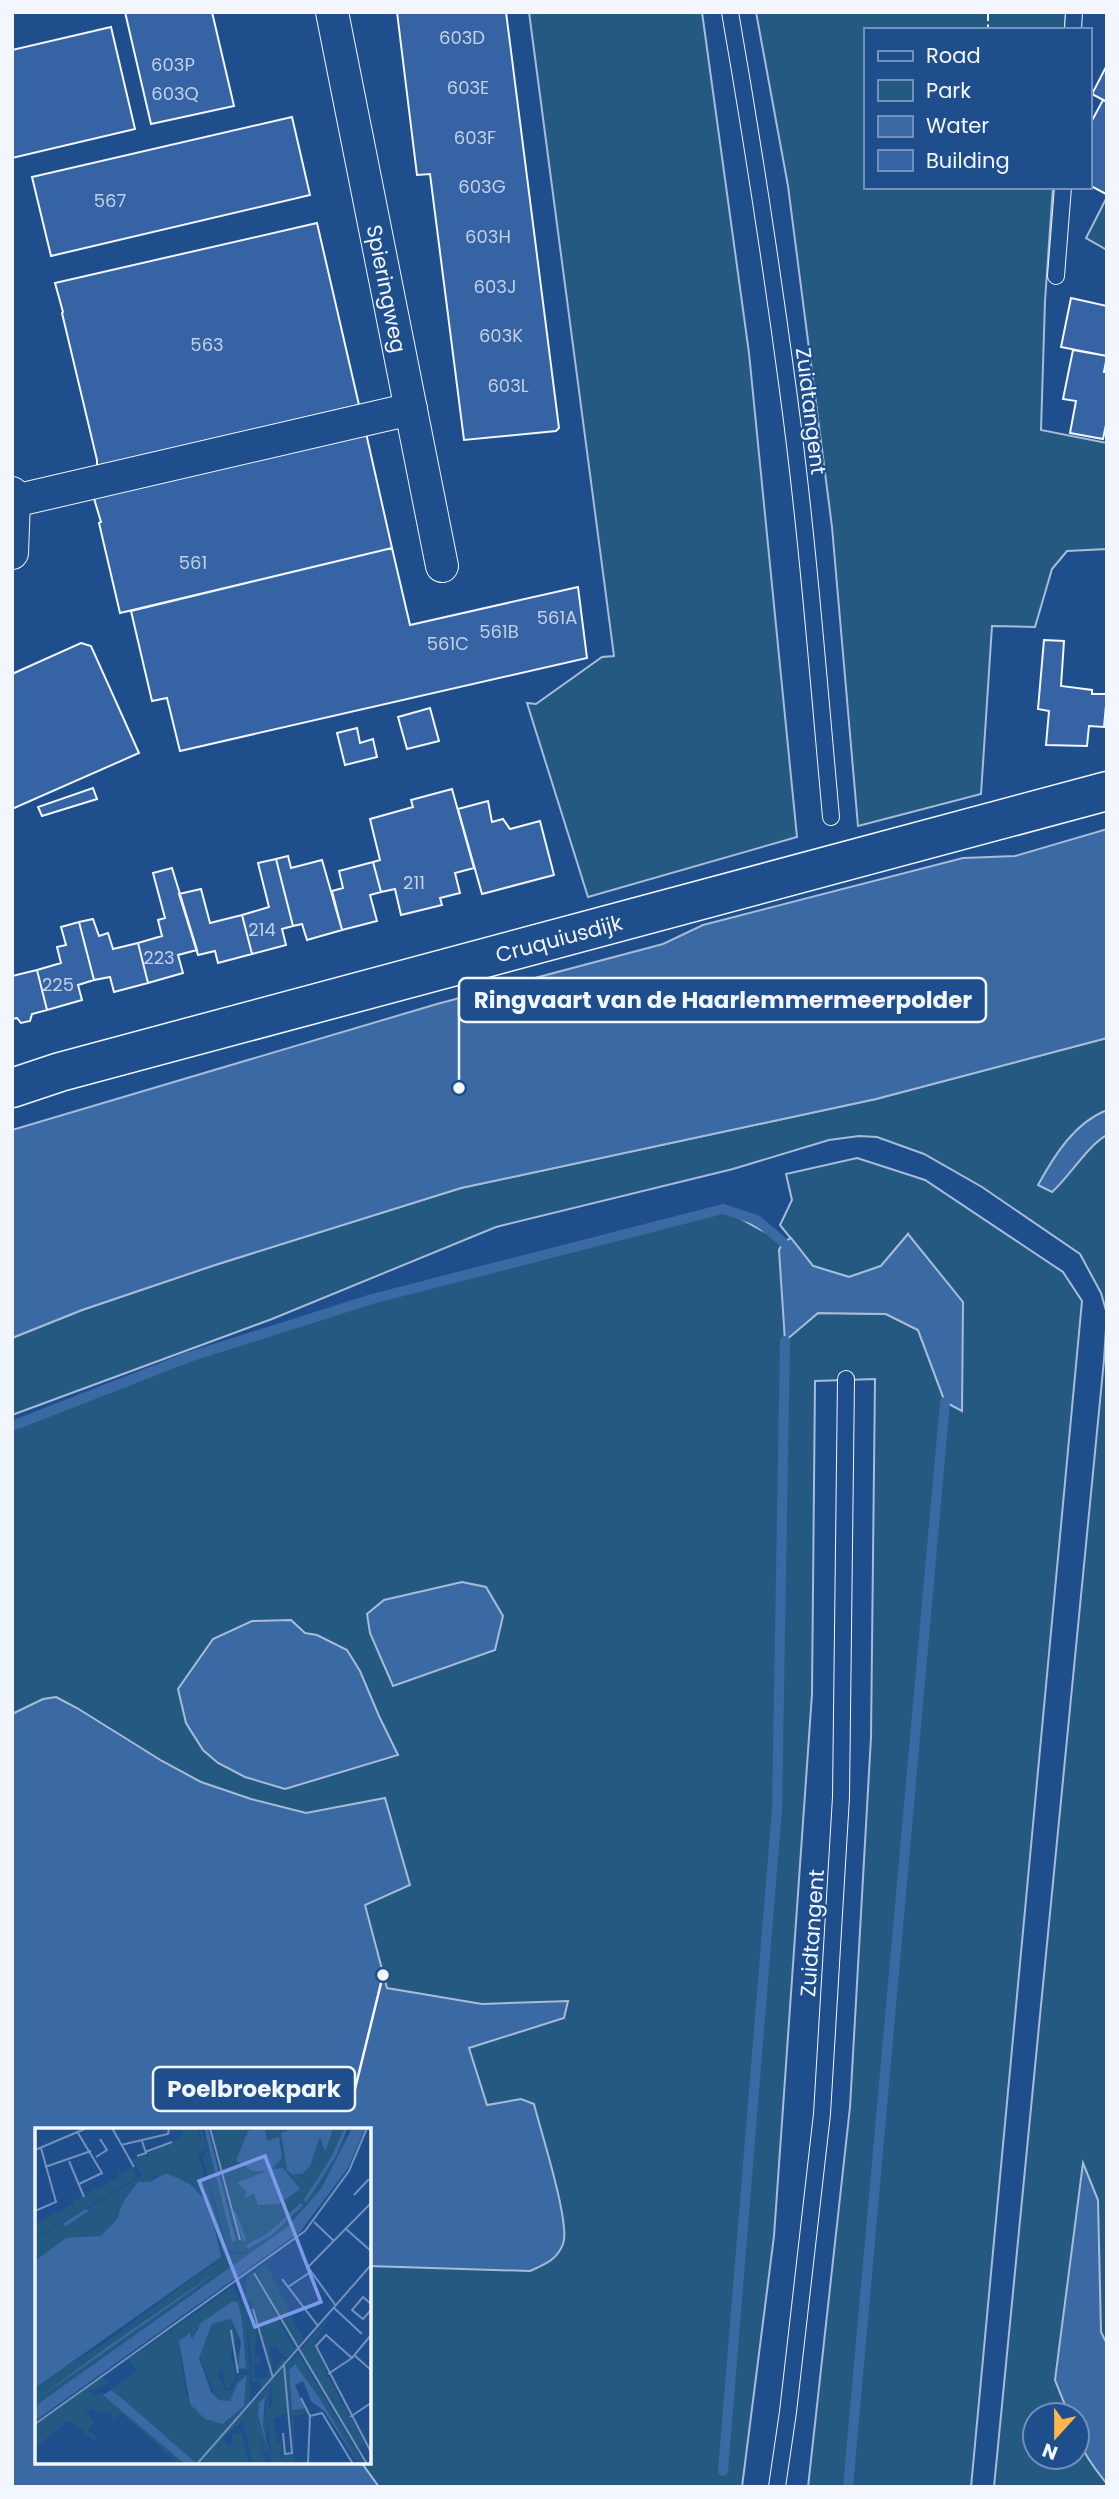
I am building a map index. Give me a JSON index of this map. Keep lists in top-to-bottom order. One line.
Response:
{"streets":{"street":["Spieringweg","Cruquiusdijk"],"lane":["Zuidtangent"]},"places":["Ringvaart van de Haarlemmermeerpolder","Poelbroekpark"],"house_numbers":["603D","603P","603E","603Q","603F","603G","567","603H","603J","603K","563","603L","561","561A","561B","561C","211","214","223","225"],"legend":["Road","Park","Water","Building"],"north":"bottom"}
